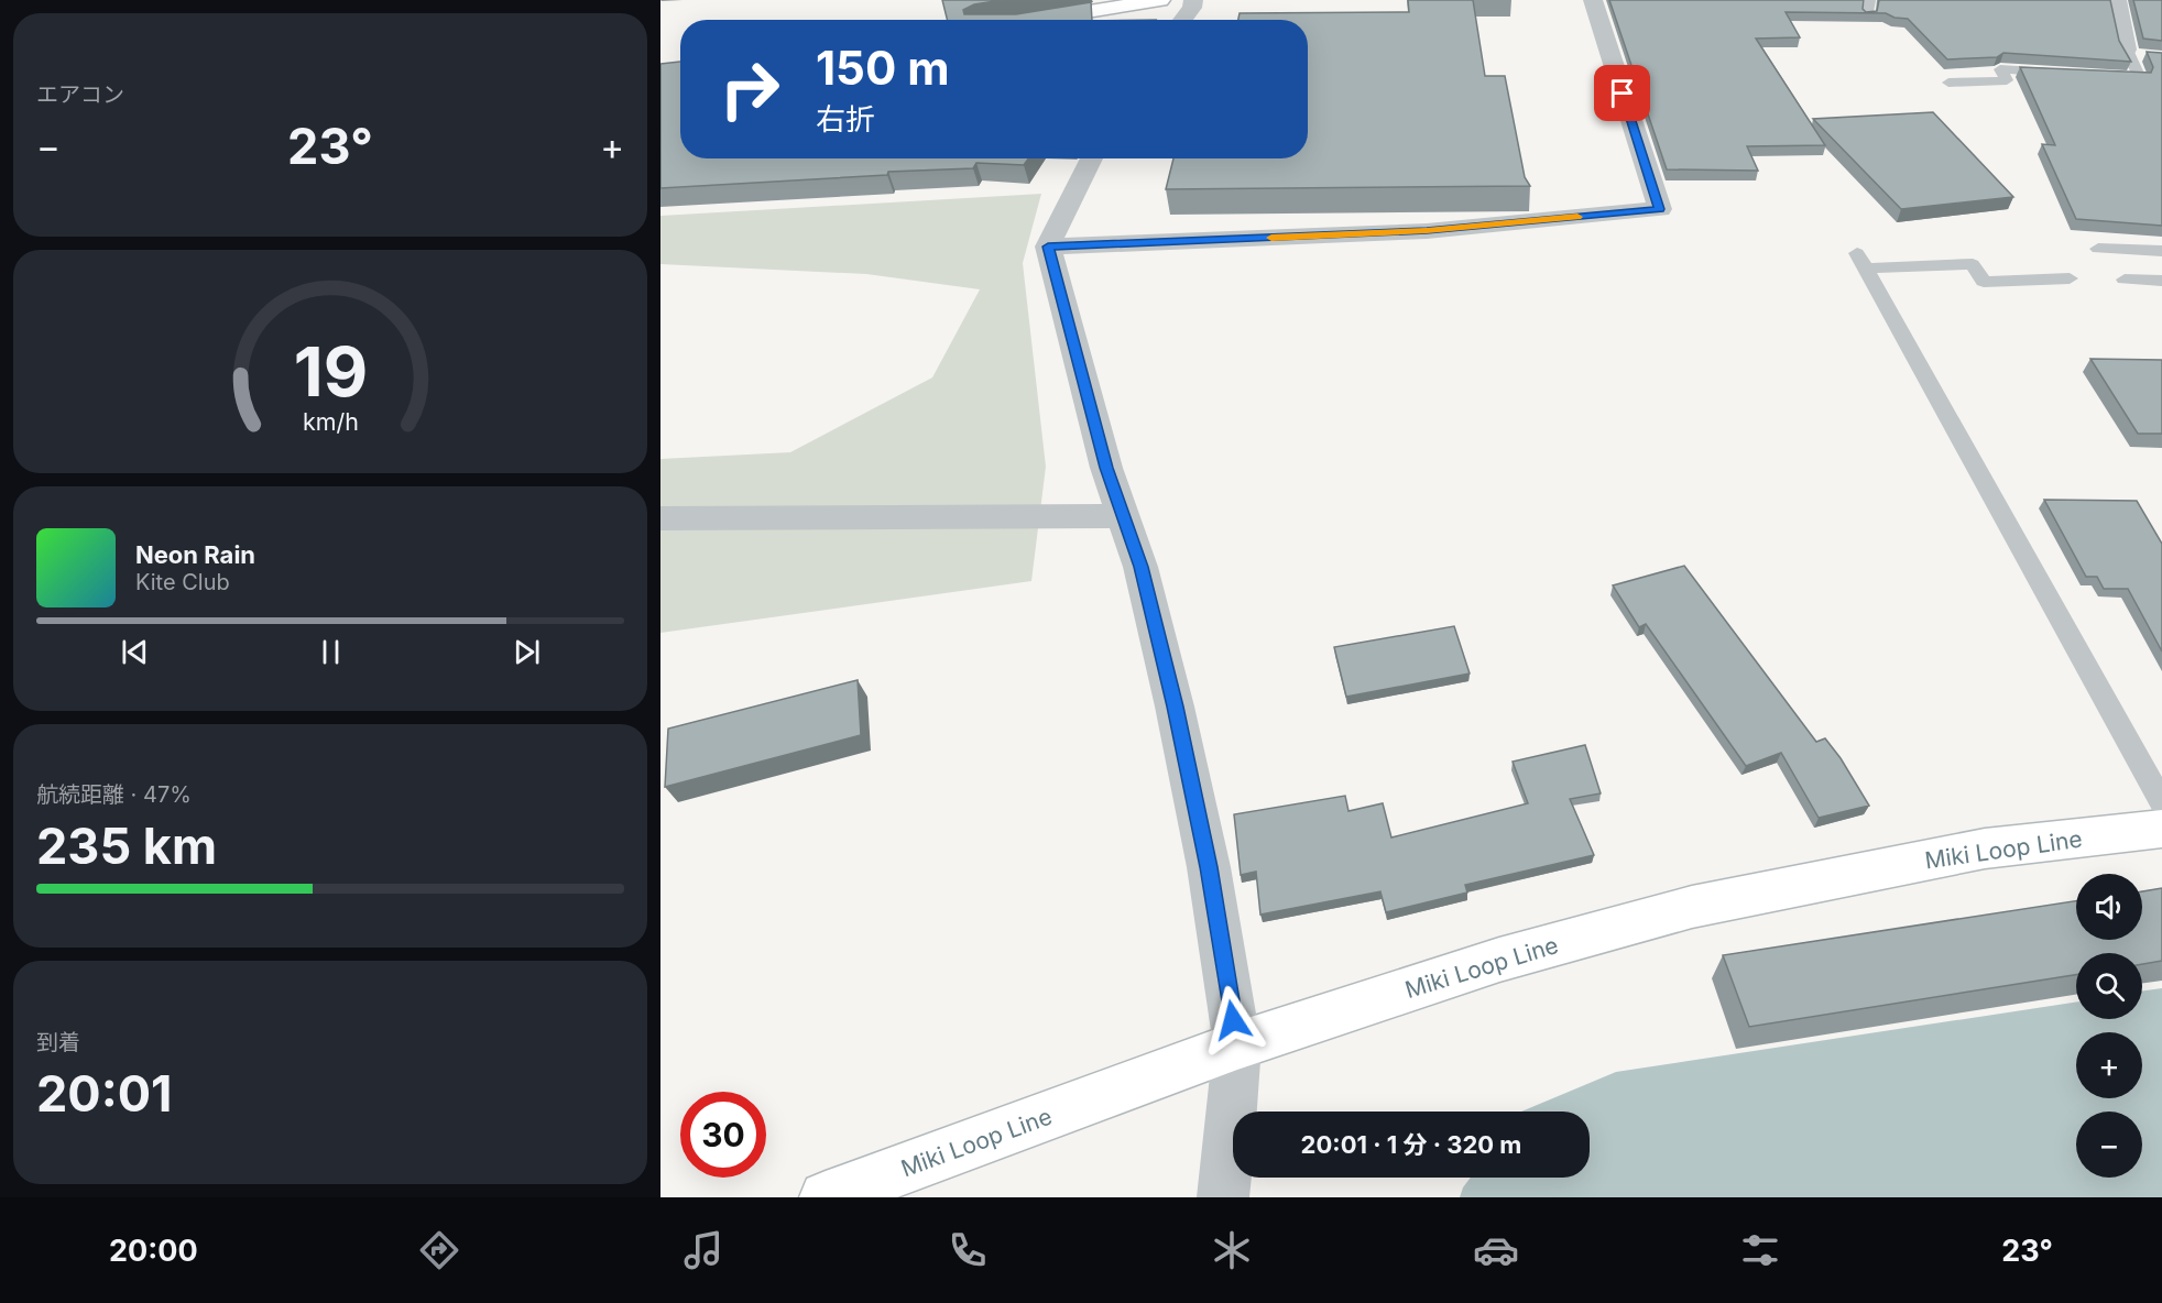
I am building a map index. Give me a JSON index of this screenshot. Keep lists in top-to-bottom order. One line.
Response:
{"streets":{"main road":["Miki Loop Line"]},"page":{"tile":["エアコン",["航続距離 · 47%","235 km"],["到着","20:01"]],"turn":["150 m","右折"],"heat":["−","23°","+"],"song":["Neon Rain","Kite Club"],"map_buttons":["+","−"],"limit":"30","trip":"20:01 · 1 分 · 320 m","tabs":["20:00","23°"],"gauge":["19","km/h"]}}
